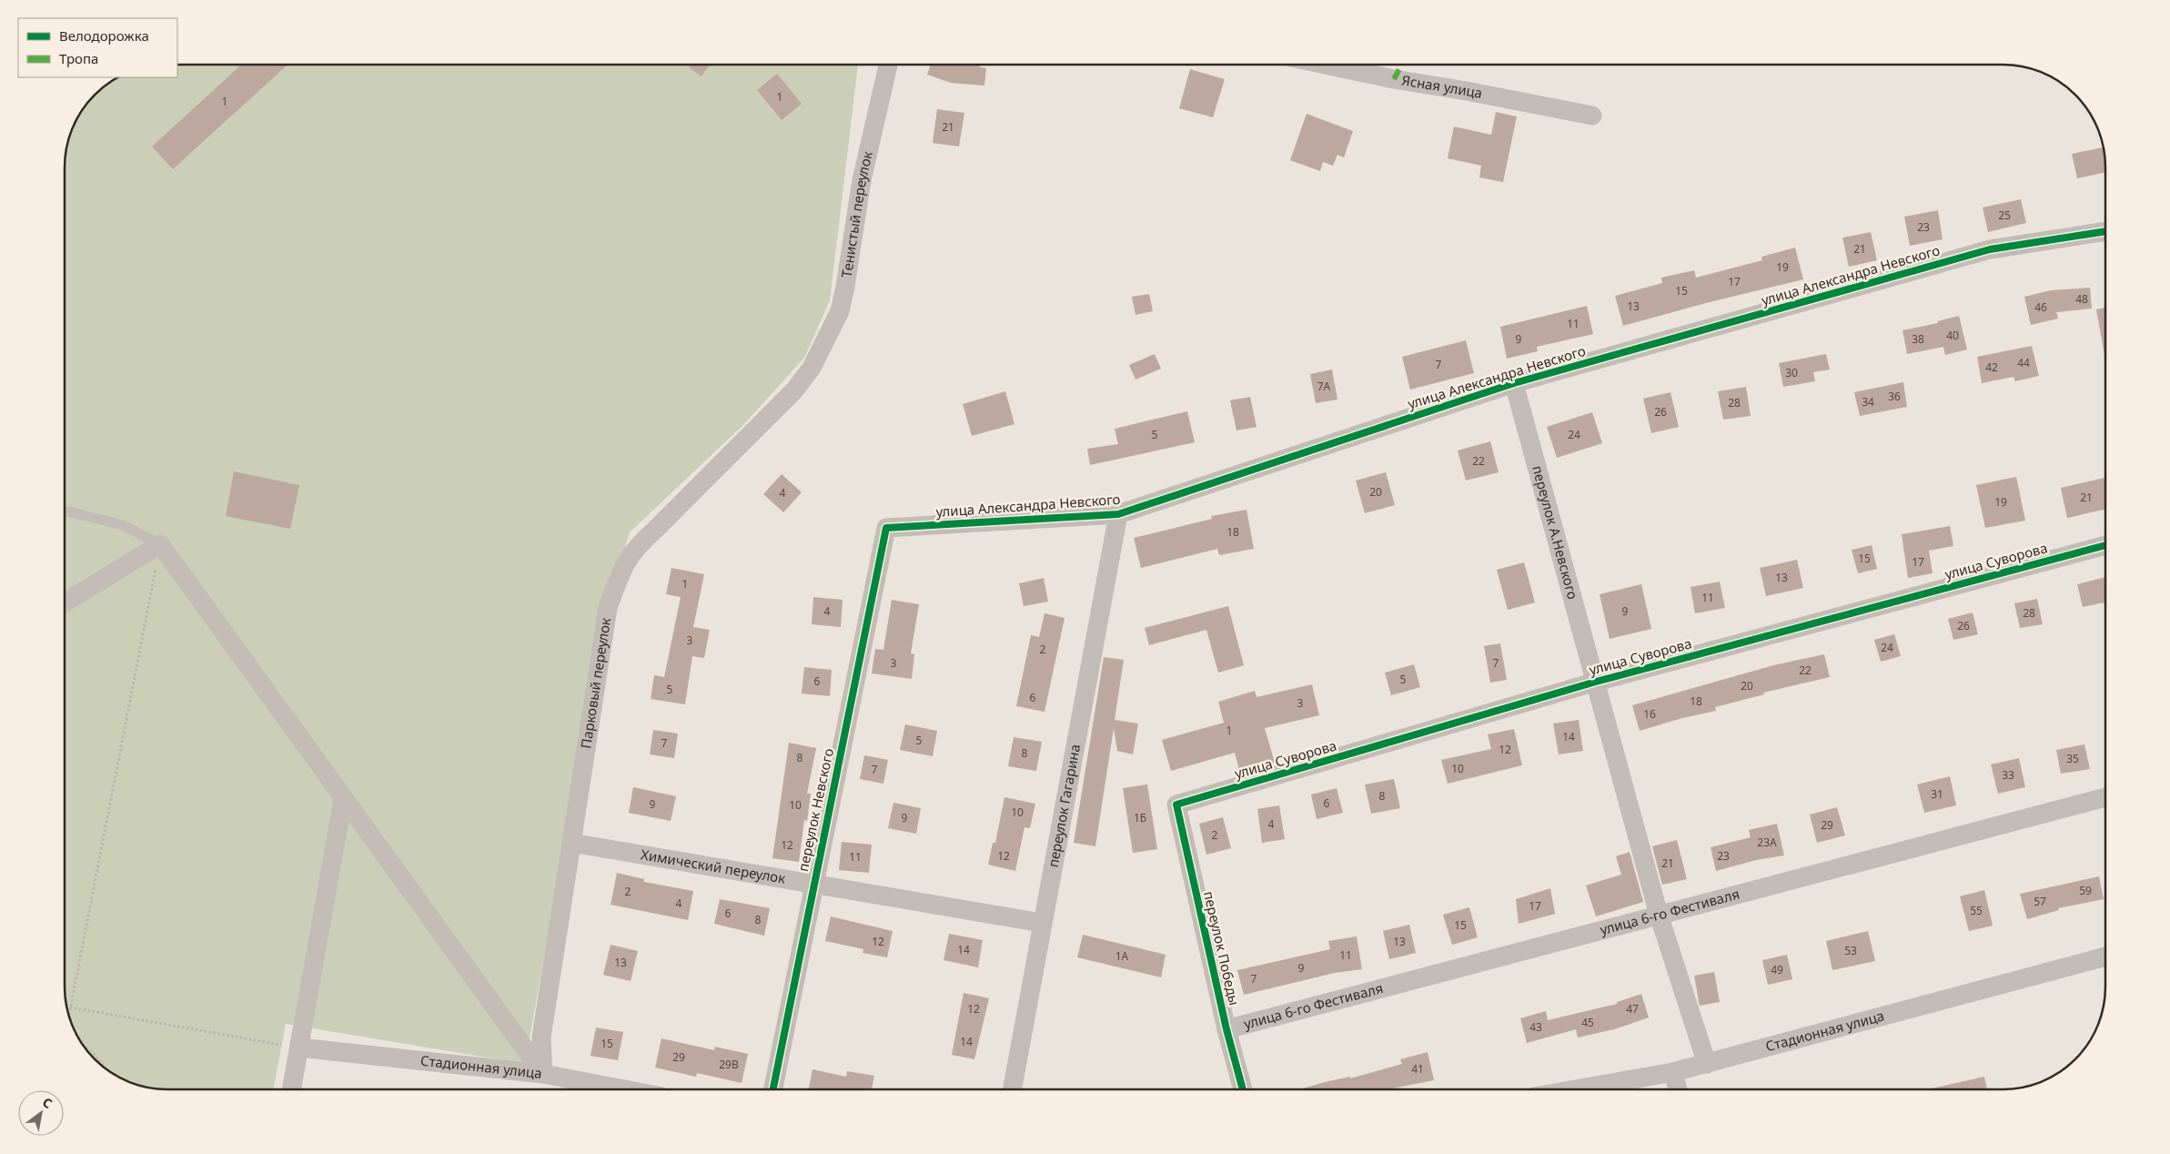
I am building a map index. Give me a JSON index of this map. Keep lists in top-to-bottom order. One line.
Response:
{"streets":{"street":["Ясная улица","Тенистый переулок","улица Александра Невского","переулок А.Невского","улица Суворова","Парковый переулок","переулок Гагарина","переулок Невского","Химический переулок","улица 6-го Фестиваля","переулок Победы","Стадионная улица"]},"crossings":[["Тенистый переулок","Парковый переулок"],["улица Александра Невского","переулок А.Невского"],["улица Александра Невского","переулок Гагарина"],["улица Александра Невского","переулок Невского"],["переулок А.Невского","улица Суворова"],["переулок А.Невского","улица 6-го Фестиваля"],["переулок А.Невского","Стадионная улица"],["улица Суворова","переулок Победы"],["Парковый переулок","Химический переулок"],["Парковый переулок","Стадионная улица"],["переулок Гагарина","Химический переулок"],["переулок Невского","Химический переулок"],["улица 6-го Фестиваля","переулок Победы"]],"house_numbers":["1","1","21","25","23","21","19","17","15","48","13","46","11","40","9","38","44","7","42","30","7А","36","34","28","26","5","24","22","20","4","21","19","18","15","17","13","1","11","4","9","28","26","3","24","2","3","7","22","5","6","20","5","6","18","3","16","1","14","5","7","12","8","8","35","10","7","33","31","8","6","9","10","10","9","1Б","4","29","2","23А","12","12","23","11","21","59","2","57","4","17","55","6","8","15","12","13","14","53","11","1А","13","9","49","7","12","47","45","43","14","15","29","29В","41"],"legend":["Велодорожка","Тропа"],"north":"top right"}
